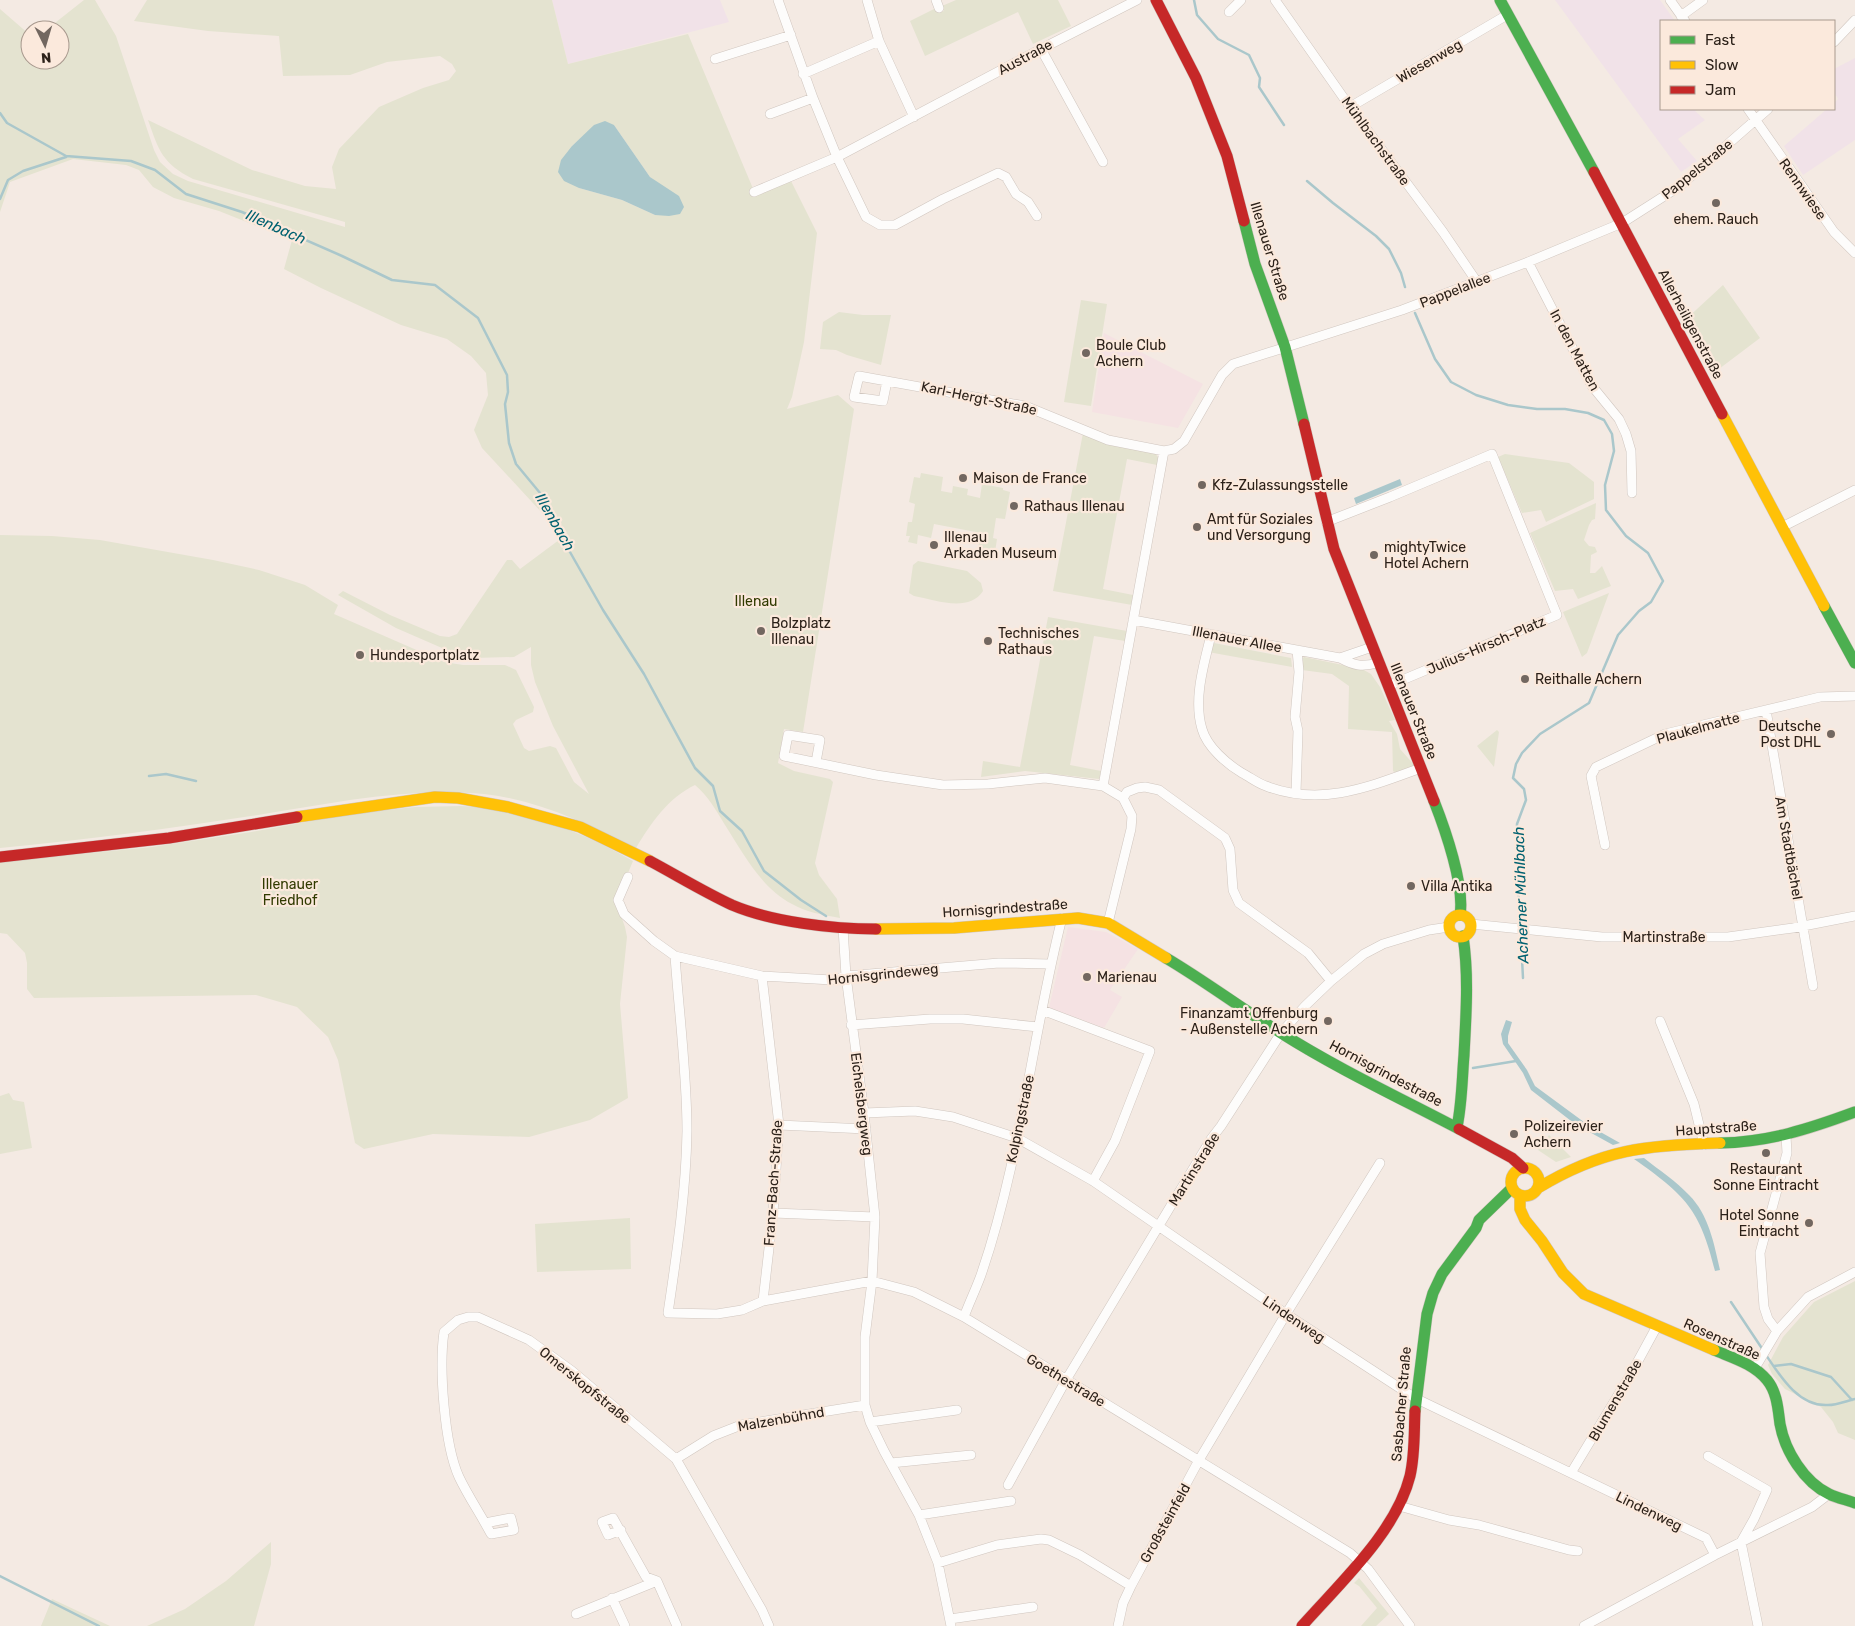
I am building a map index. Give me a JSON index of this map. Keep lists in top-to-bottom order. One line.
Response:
{"streets":{"main road":["Illenauer Straße","Allerheiligenstraße","Hornisgrindestraße","Hauptstraße","Rosenstraße","Sasbacher Straße"],"street":["Austraße","Wiesenweg","Mühlbachstraße","Pappelstraße","Rennwiese","Pappelallee","In den Matten","Karl-Hergt-Straße","Illenauer Allee","Julius-Hirsch-Platz","Plaukelmatte","Am Stadtbächel","Martinstraße","Hornisgrindeweg","Eichelsbergweg","Kolpingstraße","Franz-Bach-Straße","Lindenweg","Goethestraße","Omerskopfstraße","Blumenstraße","Malzenbühnd","Großsteinfeld"]},"crossings":[["Wiesenweg","Mühlbachstraße"],["Wiesenweg","Allerheiligenstraße"],["Mühlbachstraße","Pappelallee"],["Pappelstraße","Rennwiese"],["Pappelstraße","Pappelallee"],["Pappelstraße","Allerheiligenstraße"],["Illenauer Straße","Pappelallee"],["Illenauer Straße","Illenauer Allee"],["Illenauer Straße","Julius-Hirsch-Platz"],["Illenauer Straße","Martinstraße"],["Pappelallee","Allerheiligenstraße"],["Pappelallee","In den Matten"],["Plaukelmatte","Am Stadtbächel"],["Am Stadtbächel","Martinstraße"],["Hornisgrindestraße","Martinstraße"],["Hornisgrindestraße","Eichelsbergweg"],["Hornisgrindestraße","Kolpingstraße"],["Hornisgrindestraße","Hauptstraße"],["Hornisgrindestraße","Rosenstraße"],["Hornisgrindestraße","Sasbacher Straße"],["Martinstraße","Lindenweg"],["Martinstraße","Goethestraße"],["Hornisgrindeweg","Eichelsbergweg"],["Hornisgrindeweg","Kolpingstraße"],["Hornisgrindeweg","Franz-Bach-Straße"],["Hornisgrindeweg","Goethestraße"],["Eichelsbergweg","Lindenweg"],["Eichelsbergweg","Goethestraße"],["Eichelsbergweg","Malzenbühnd"],["Kolpingstraße","Lindenweg"],["Kolpingstraße","Goethestraße"],["Hauptstraße","Rosenstraße"],["Hauptstraße","Sasbacher Straße"],["Franz-Bach-Straße","Goethestraße"],["Lindenweg","Blumenstraße"],["Lindenweg","Sasbacher Straße"],["Lindenweg","Großsteinfeld"],["Rosenstraße","Blumenstraße"],["Rosenstraße","Sasbacher Straße"],["Goethestraße","Sasbacher Straße"],["Goethestraße","Großsteinfeld"],["Omerskopfstraße","Malzenbühnd"]],"water":["Illenbach","Acherner Mühlbach"],"parks":["Illenau","Illenauer Friedhof"],"places":["ehem. Rauch","Boule Club Achern","Maison de France","Kfz-Zulassungsstelle","Rathaus Illenau","Amt für Soziales und Versorgung","Illenau Arkaden Museum","mightyTwice Hotel Achern","Bolzplatz Illenau","Technisches Rathaus","Hundesportplatz","Reithalle Achern","Deutsche Post DHL","Villa Antika","Marienau","Finanzamt Offenburg - Außenstelle Achern","Polizeirevier Achern","Restaurant Sonne Eintracht","Hotel Sonne Eintracht"],"legend":["Fast","Slow","Jam"],"north":"bottom"}
